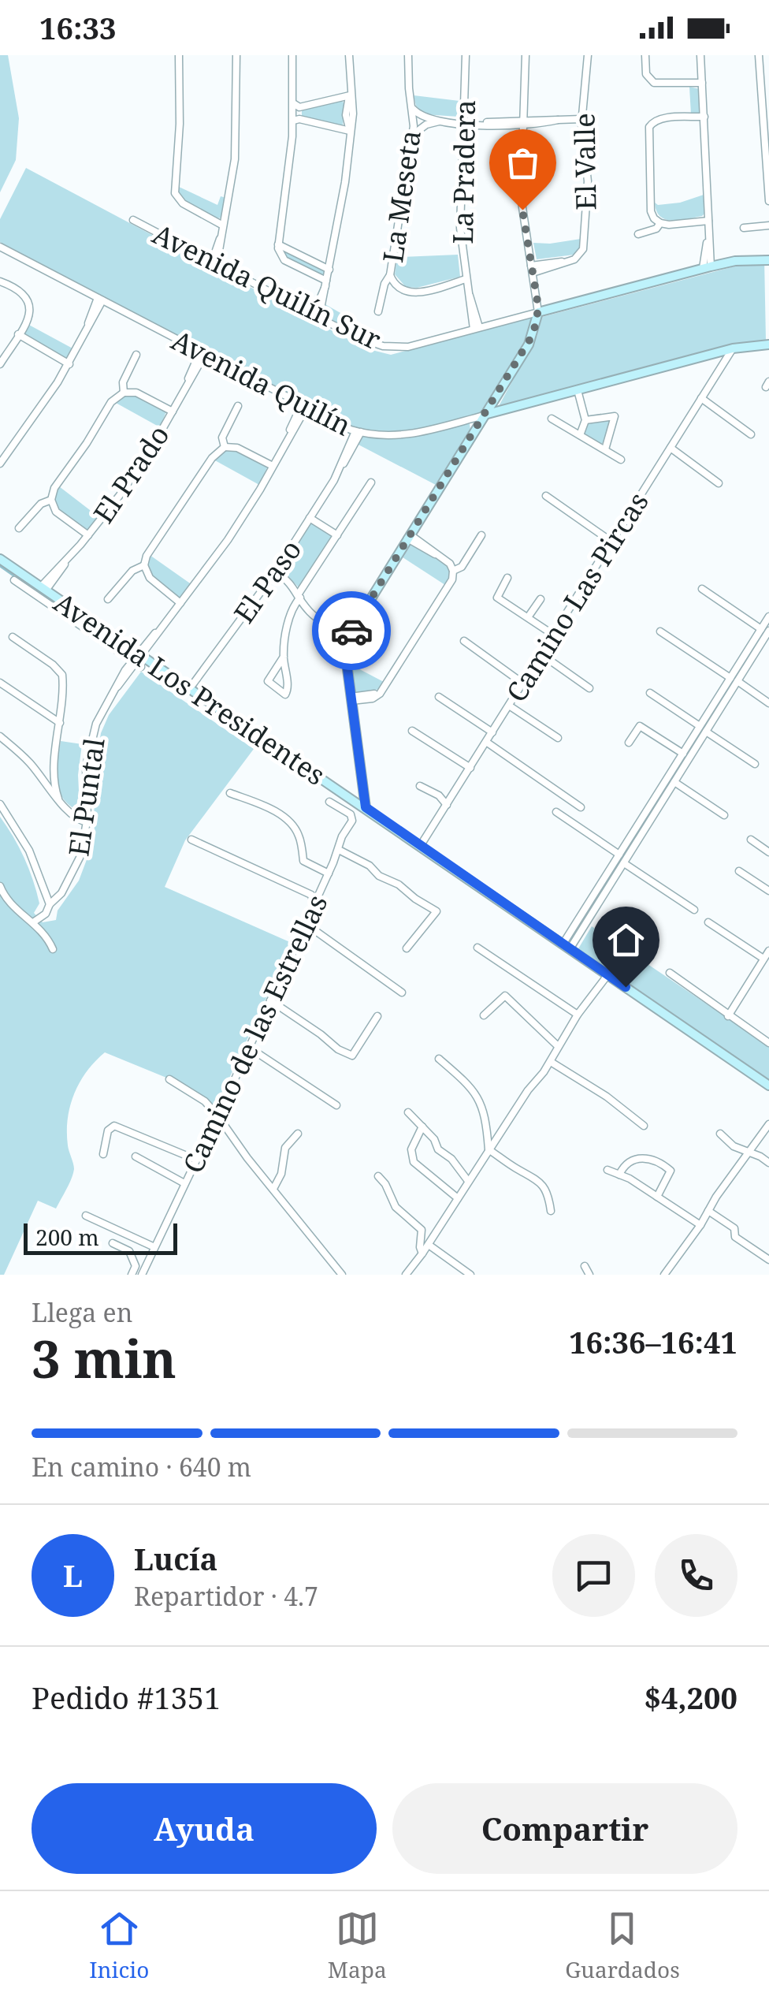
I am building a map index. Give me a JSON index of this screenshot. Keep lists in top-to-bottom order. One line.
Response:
{"streets":{"street":["El Valle","La Pradera","La Meseta","Avenida Quilín Sur","Avenida Quilín","El Prado","El Paso","Camino Las Pircas","Avenida Los Presidentes","El Puntal","Camino de las Estrellas"]},"crossings":[["La Pradera","Avenida Quilín Sur"],["Avenida Quilín","El Prado"],["Avenida Quilín","El Paso"],["Avenida Quilín","Camino Las Pircas"],["Avenida Quilín","El Puntal"],["El Prado","Avenida Los Presidentes"],["El Paso","Avenida Los Presidentes"],["Camino Las Pircas","Avenida Los Presidentes"],["Avenida Los Presidentes","El Puntal"]],"scale_bar":"200 m","page":{"status":"16:33","scale":"200 m","heading":["3 min","Llega en","16:36–16:41"],"panel":["Lucía","Repartidor · 4.7","Pedido #1351","$4,200"],"bar":"En camino · 640 m","round":"L","buttons":["Ayuda","Compartir"],"tabs":["Inicio","Mapa","Guardados"]}}
